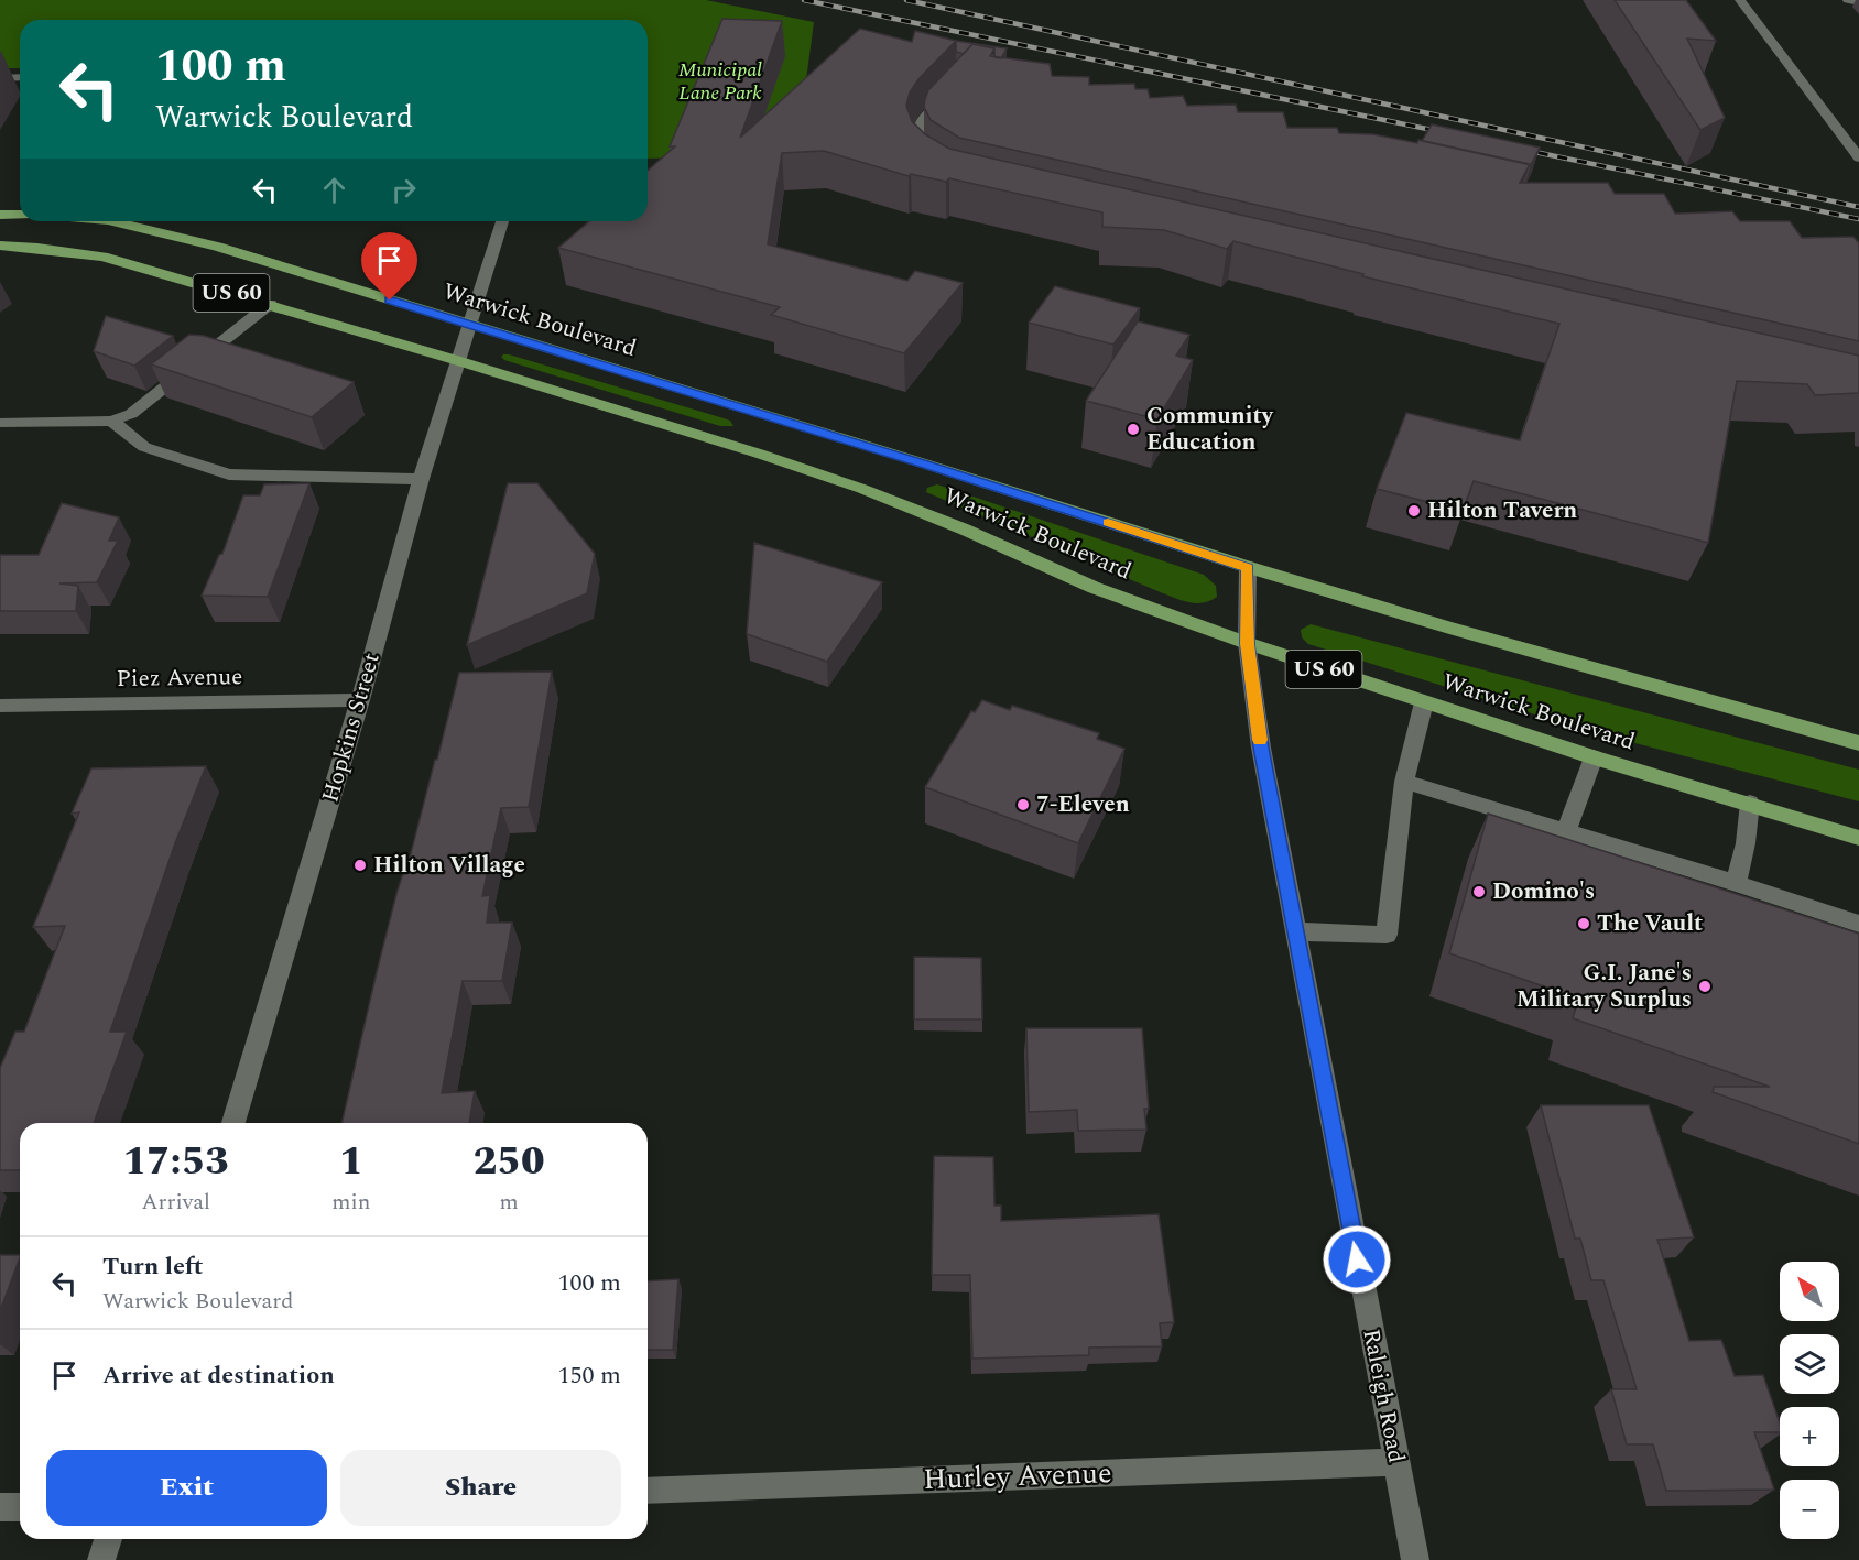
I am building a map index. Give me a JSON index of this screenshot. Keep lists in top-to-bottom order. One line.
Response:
{"streets":{"main road":["US 60","Warwick Boulevard"],"street":["Piez Avenue","Hopkins Street","Raleigh Road","Hurley Avenue"]},"crossings":[["Warwick Boulevard","Hopkins Street"],["Warwick Boulevard","Raleigh Road"],["Piez Avenue","Hopkins Street"],["Raleigh Road","Hurley Avenue"]],"parks":["Municipal Lane Park"],"places":["Community Education","Hilton Tavern","7-Eleven","Hilton Village","Domino's","The Vault","G.I. Jane's Military Surplus"],"north":"top left","page":{"turn":["100 m","Warwick Boulevard"],"eta":["17:53","Arrival","1","min","250","m"],"list":[{"name":"Turn left","note":"Warwick Boulevard","value":"100 m"},{"name":"Arrive at destination","value":"150 m"}],"map_buttons":["+","−"],"buttons":["Exit","Share"]}}
